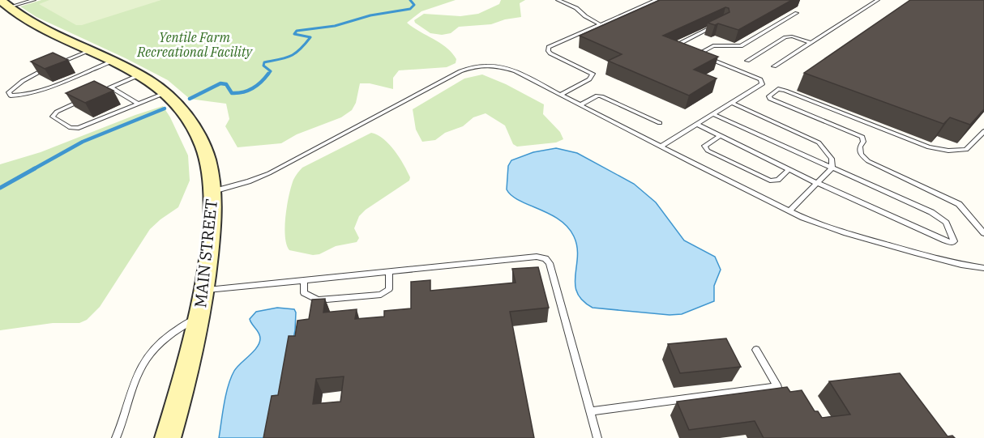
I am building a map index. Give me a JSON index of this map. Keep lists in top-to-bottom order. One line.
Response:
{"streets":{"main road":["MAIN STREET"]},"parks":["Yentile Farm Recreational Facility"]}
